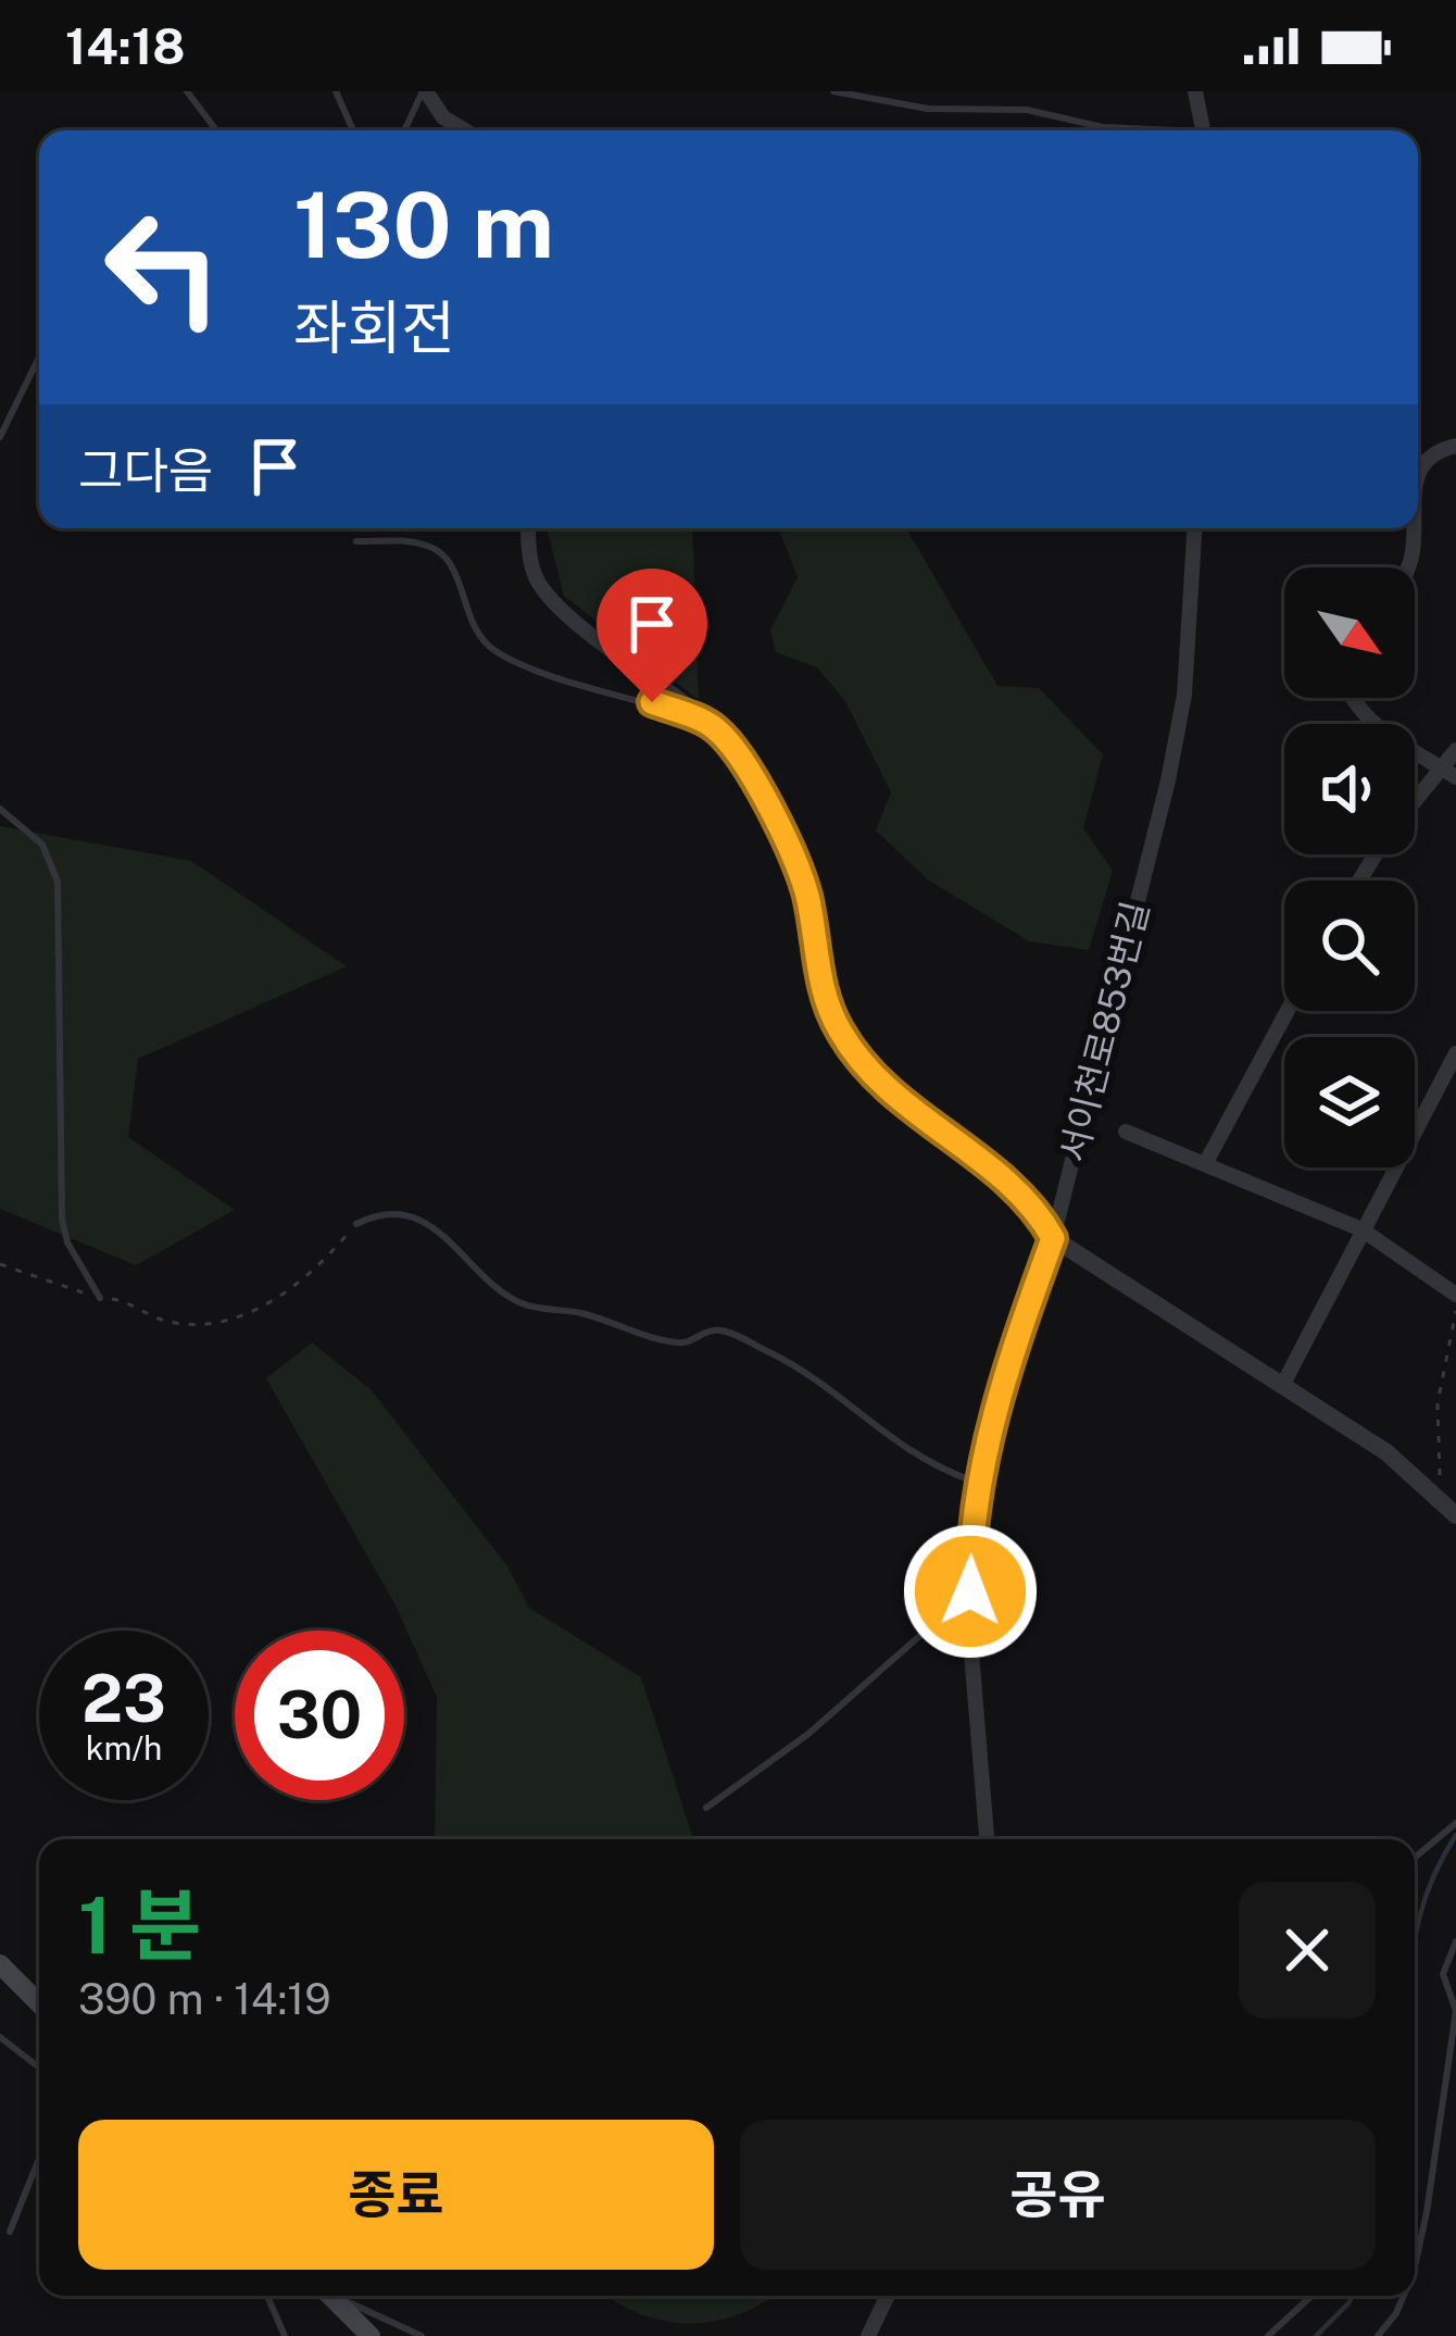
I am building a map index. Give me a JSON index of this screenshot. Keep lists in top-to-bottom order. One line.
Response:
{"streets":{"street":["서이천로853번길"]},"north":"bottom right","page":{"status":"14:18","turn":["130 m","좌회전"],"then":"그다음","speed":"23 km/h","limit":"30","heading":["1 분","390 m · 14:19"],"buttons":["종료","공유"]}}
